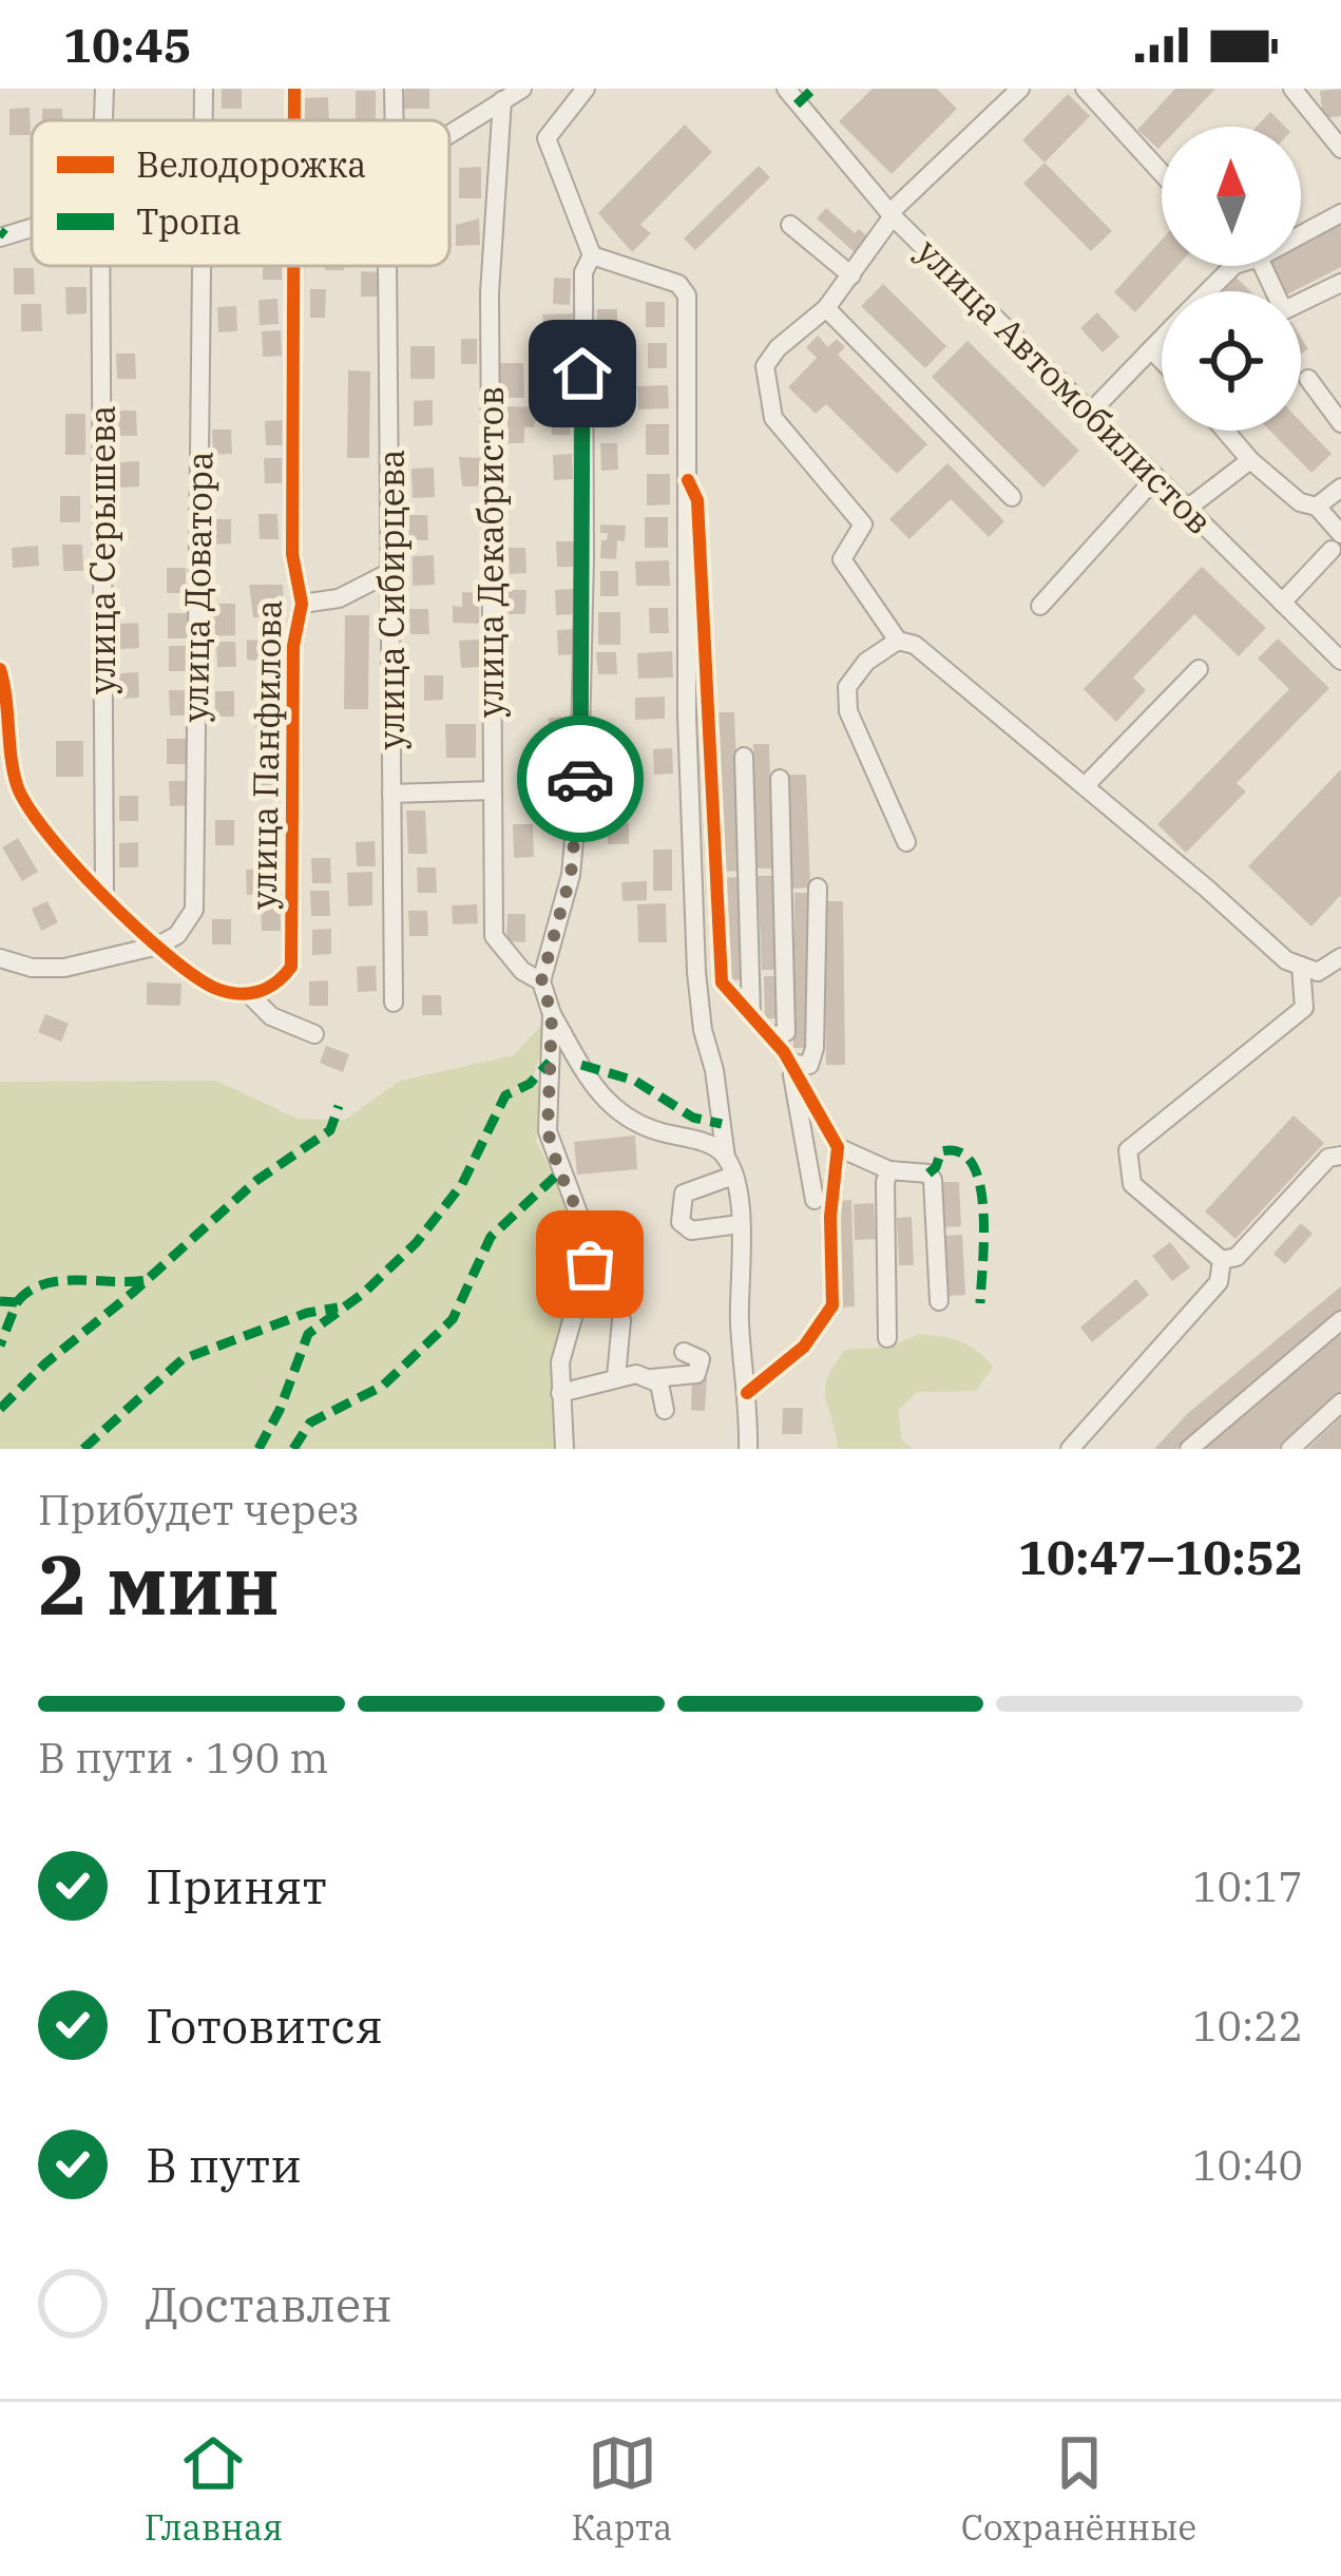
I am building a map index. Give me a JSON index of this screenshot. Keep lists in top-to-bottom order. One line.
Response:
{"streets":{"street":["улица Автомобилистов","улица Серышева","улица Декабристов","улица Доватора","улица Сибирцева","улица Панфилова"]},"legend":["Велодорожка","Тропа"],"north":"top","page":{"status":"10:45","heading":["2 мин","Прибудет через","10:47–10:52"],"bar":"В пути · 190 m","list":[["Принят","10:17"],["Готовится","10:22"],["В пути","10:40"],"Доставлен"],"tabs":["Главная","Карта","Сохранённые"]}}
